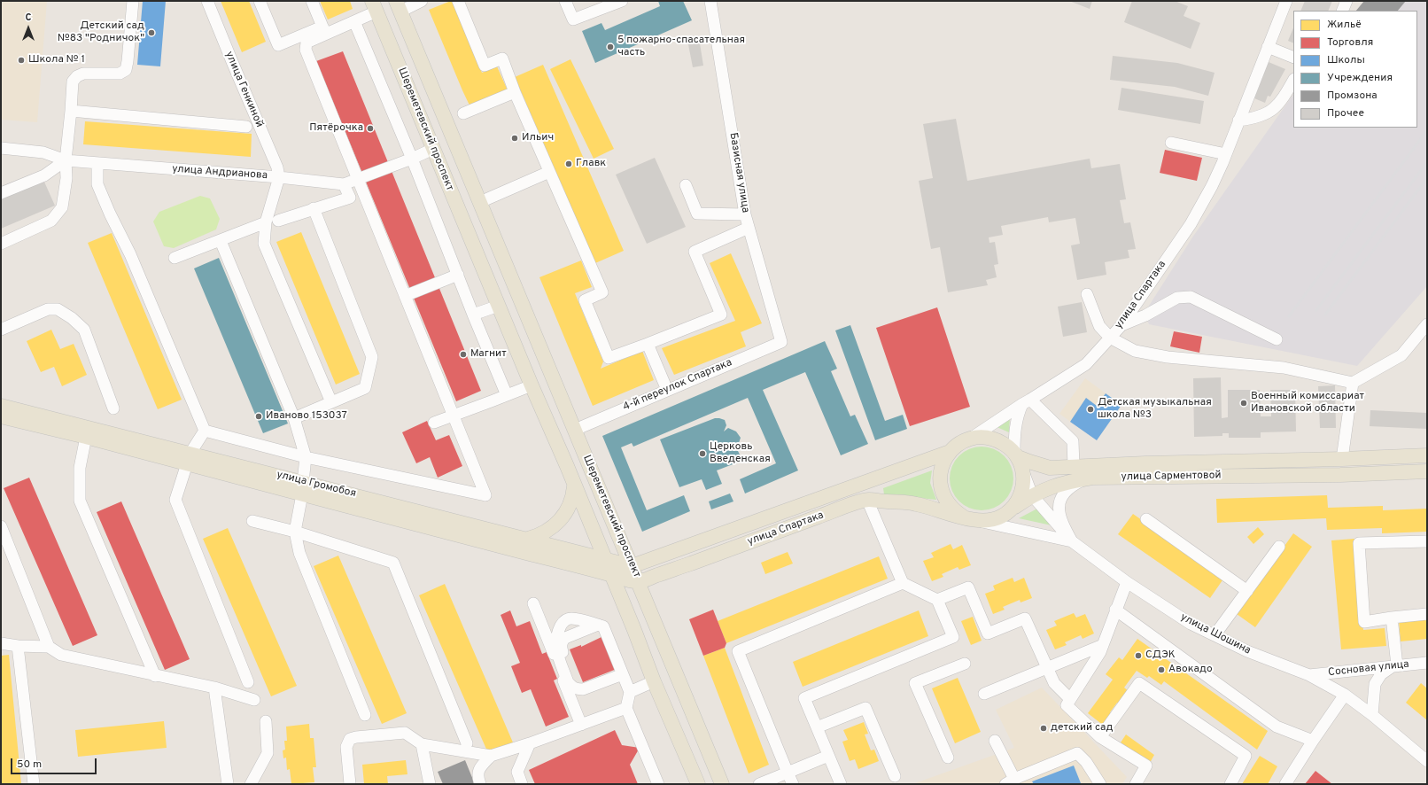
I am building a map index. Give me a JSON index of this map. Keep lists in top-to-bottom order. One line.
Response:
{"streets":{"main road":["Шереметевский проспект","улица Спартака","улица Сарментовой","улица Громобоя"],"street":["улица Генкиной","улица Андрианова","Базисная улица","4-й переулок Спартака","улица Шошина","Сосновая улица"]},"crossings":[["улица Генкиной","улица Андрианова"],["Шереметевский проспект","улица Андрианова"],["Шереметевский проспект","улица Спартака"],["Шереметевский проспект","4-й переулок Спартака"],["Шереметевский проспект","улица Громобоя"],["Базисная улица","4-й переулок Спартака"],["улица Спартака","улица Сарментовой"],["улица Спартака","улица Громобоя"],["улица Спартака","улица Шошина"],["улица Сарментовой","улица Шошина"],["улица Шошина","Сосновая улица"]],"places":["Детский сад №83 \"Родничок\"","5 пожарно-спасательная часть","Школа № 1","Пятёрочка","Ильич","Главк","Магнит","Военный комиссариат Ивановской области","Детская музыкальная школа №3","Иваново 153037","Церковь Введенская","СДЭК","Авокадо","детский сад"],"legend":["Жильё","Торговля","Школы","Учреждения","Промзона","Прочее"],"scale_bar":"50 m","north":"top"}
